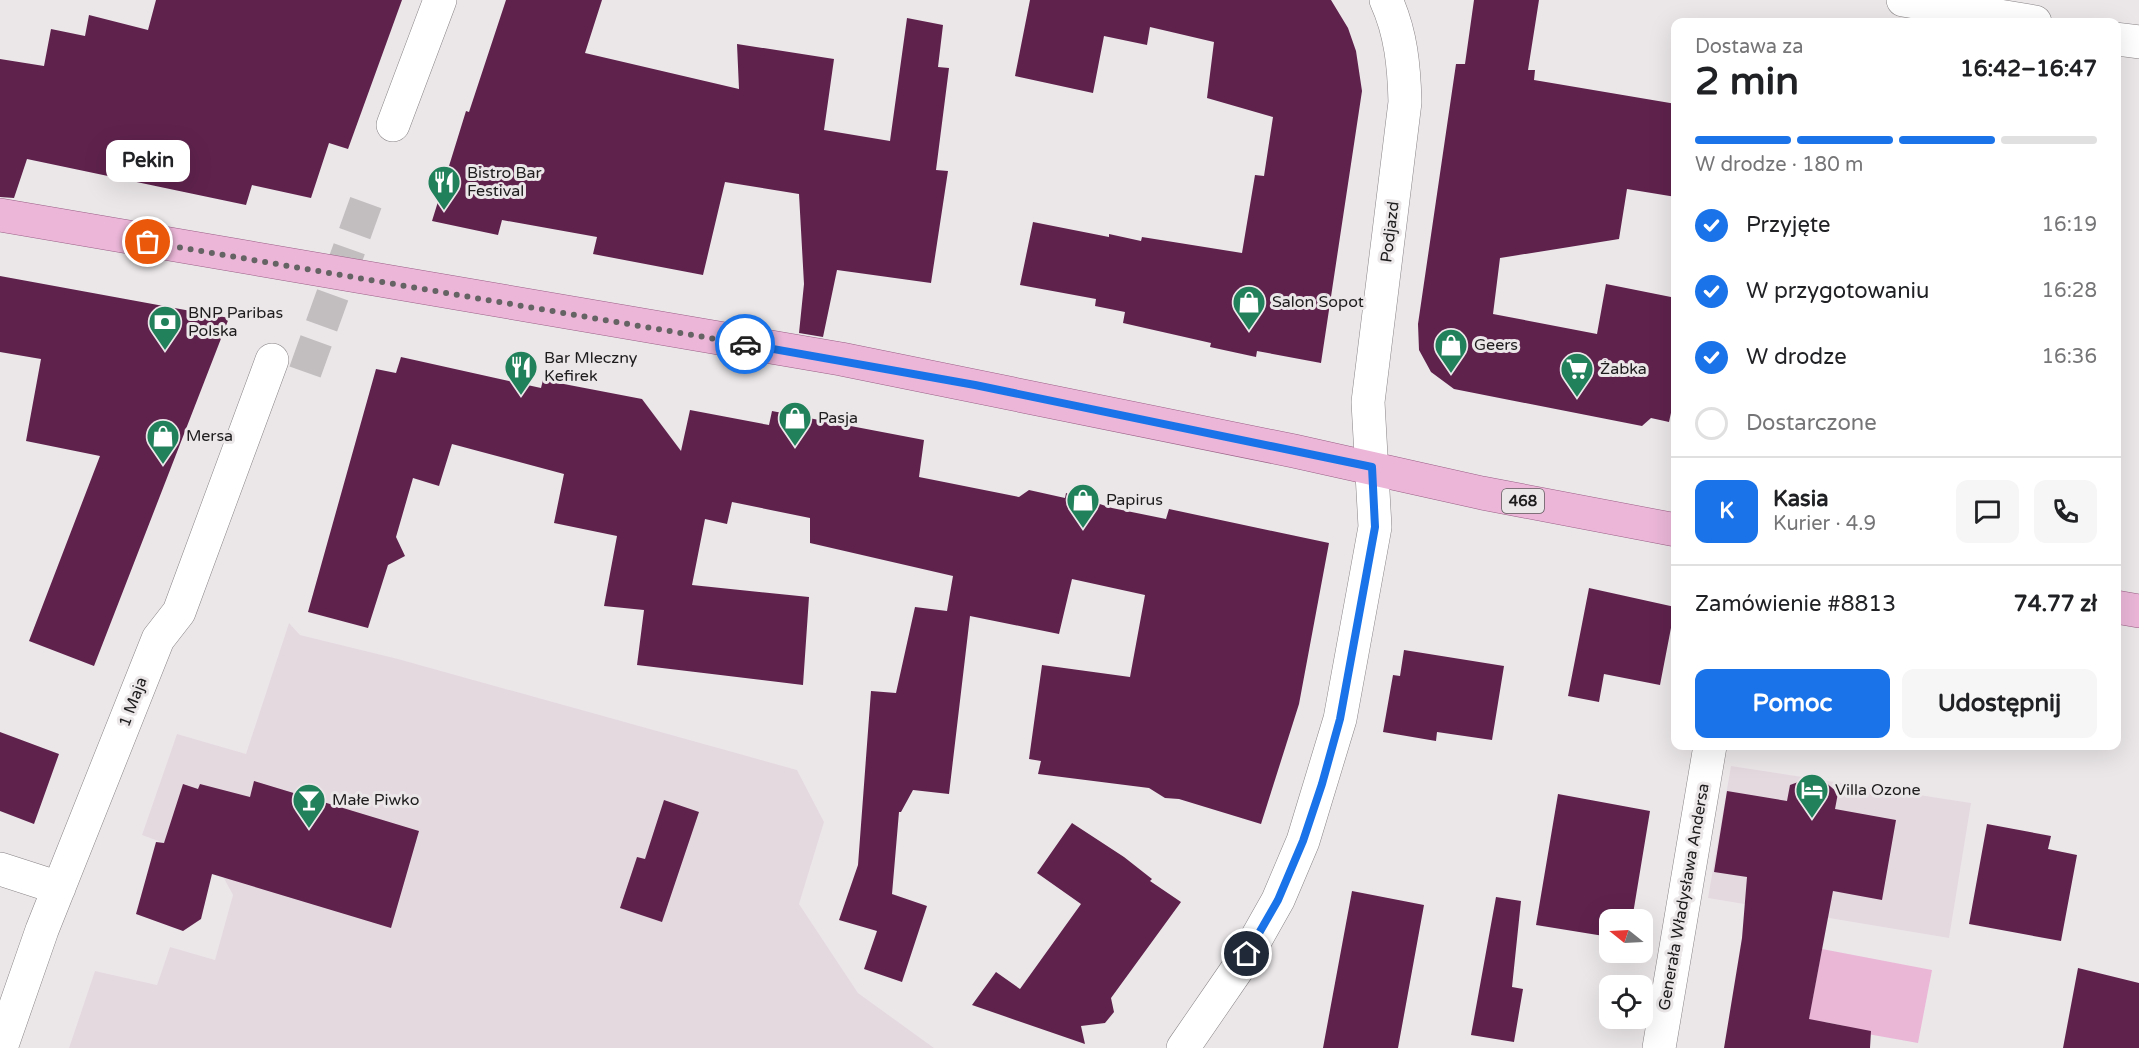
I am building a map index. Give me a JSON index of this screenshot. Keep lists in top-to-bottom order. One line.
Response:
{"streets":{"main road":["468"],"street":["Podjazd","1 Maja","Generała Władysława Andersa"]},"crossings":[["Podjazd","468"]],"places":{"restaurant":["Bistro Bar Festival","Bar Mleczny Kefirek"],"other":["Pekin"],"shop":["Salon Sopot","Geers","Pasja","Mersa","Papirus"],"bank":["BNP Paribas Polska"],"supermarket":["Żabka"],"hotel":["Villa Ozone"],"bar":["Małe Piwko"]},"north":"left","page":{"heading":["2 min","Dostawa za","16:42–16:47"],"panel":["Kasia","Kurier · 4.9","Zamówienie #8813","74.77 zł"],"bar":"W drodze · 180 m","bubble":"Pekin","list":[["Przyjęte","16:19"],["W przygotowaniu","16:28"],["W drodze","16:36"],"Dostarczone"],"round":"K","buttons":["Pomoc","Udostępnij"]}}
